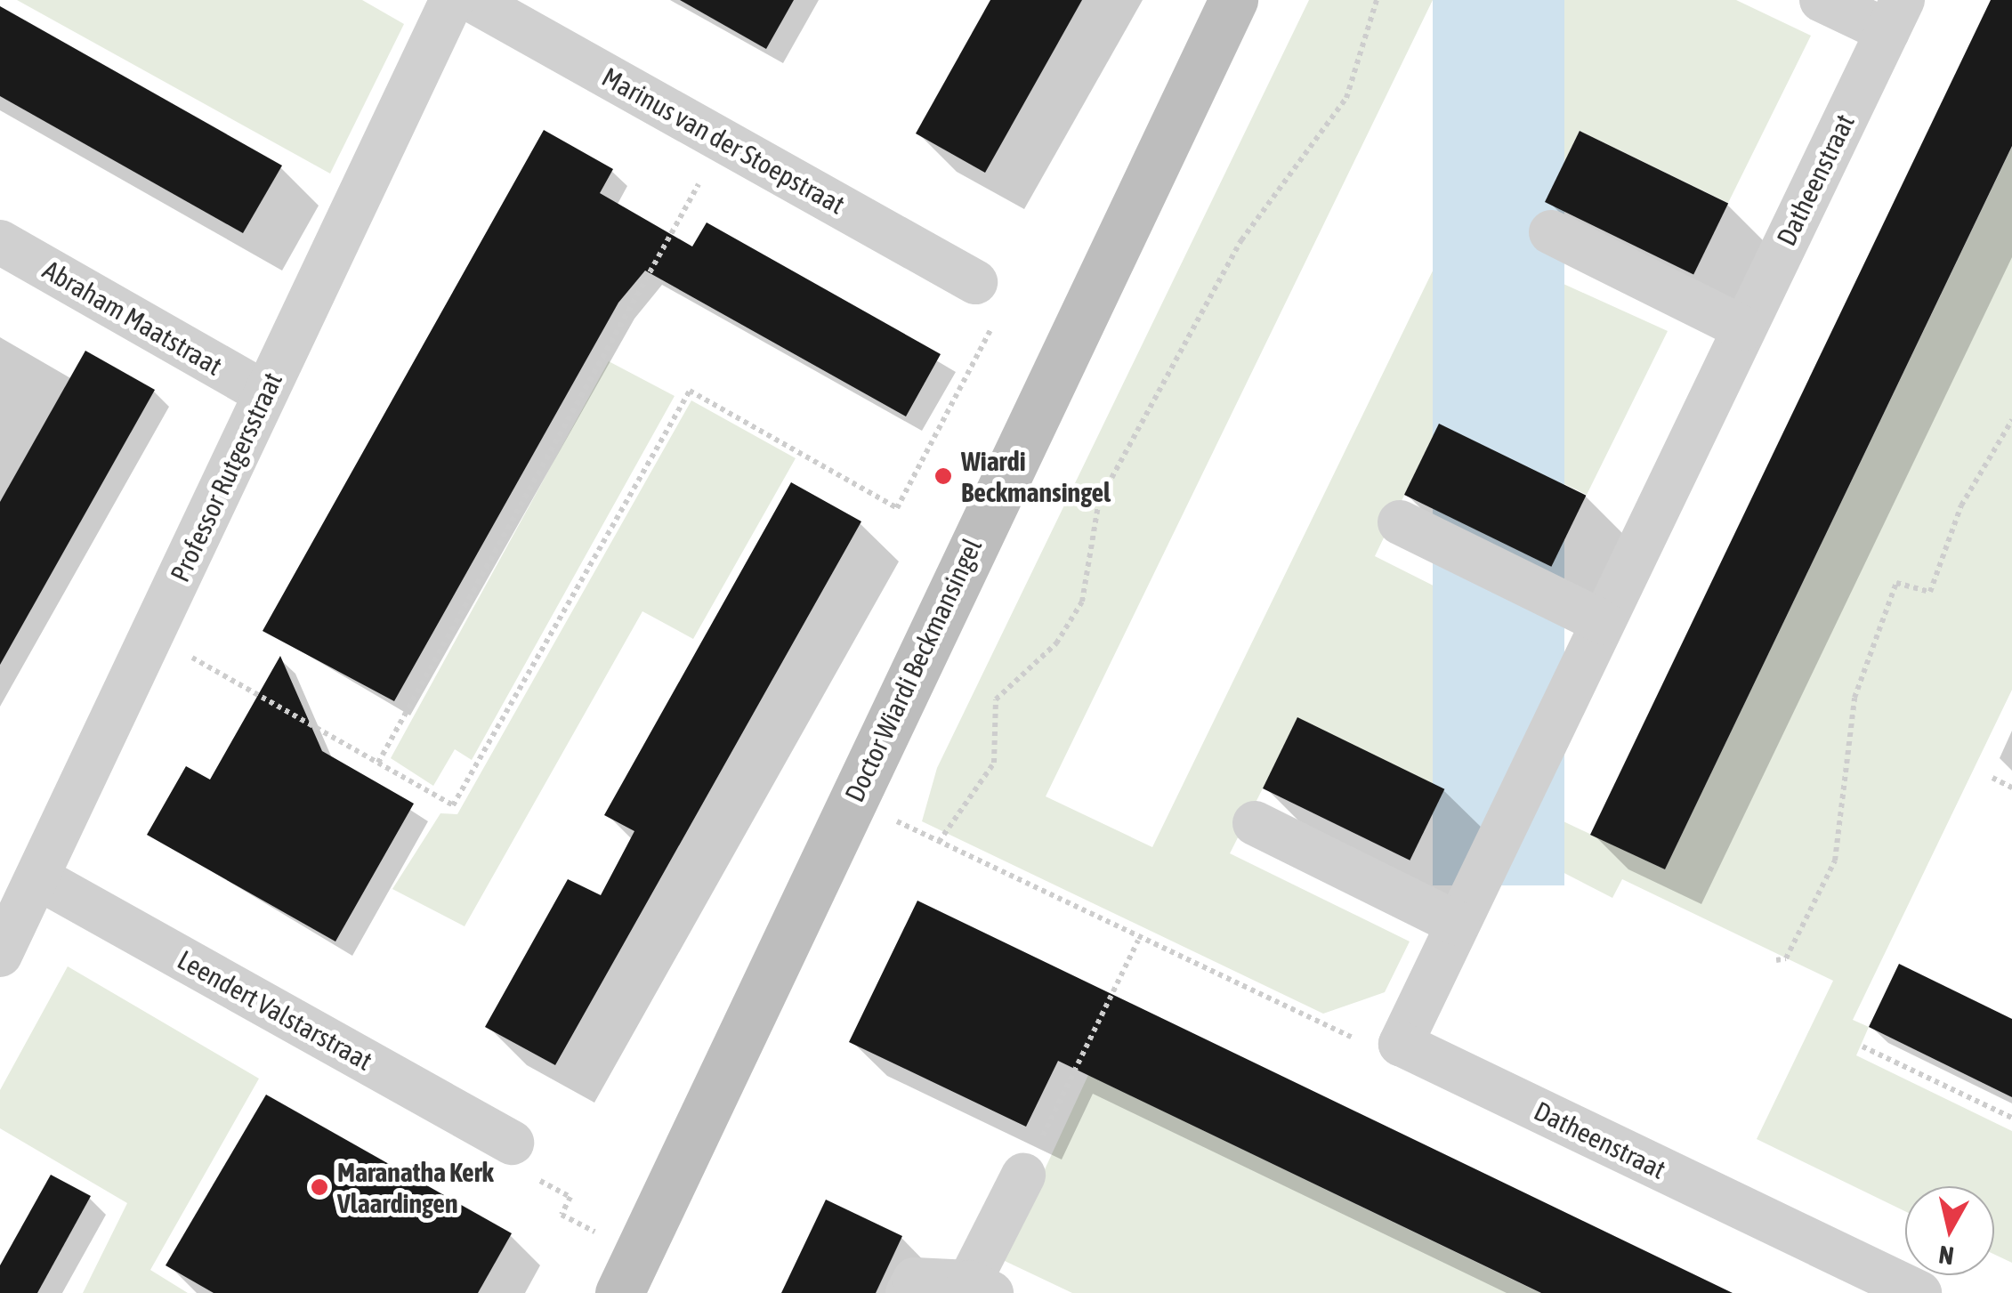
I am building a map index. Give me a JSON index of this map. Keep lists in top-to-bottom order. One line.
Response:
{"streets":{"street":["Marinus van der Stoepstraat","Datheenstraat","Abraham Maatstraat","Professor Rutgersstraat","Doctor Wiardi Beckmansingel","Leendert Valstarstraat"]},"crossings":[["Abraham Maatstraat","Professor Rutgersstraat"],["Professor Rutgersstraat","Leendert Valstarstraat"]],"places":["Wiardi Beckmansingel","Maranatha Kerk Vlaardingen"],"north":"bottom"}
